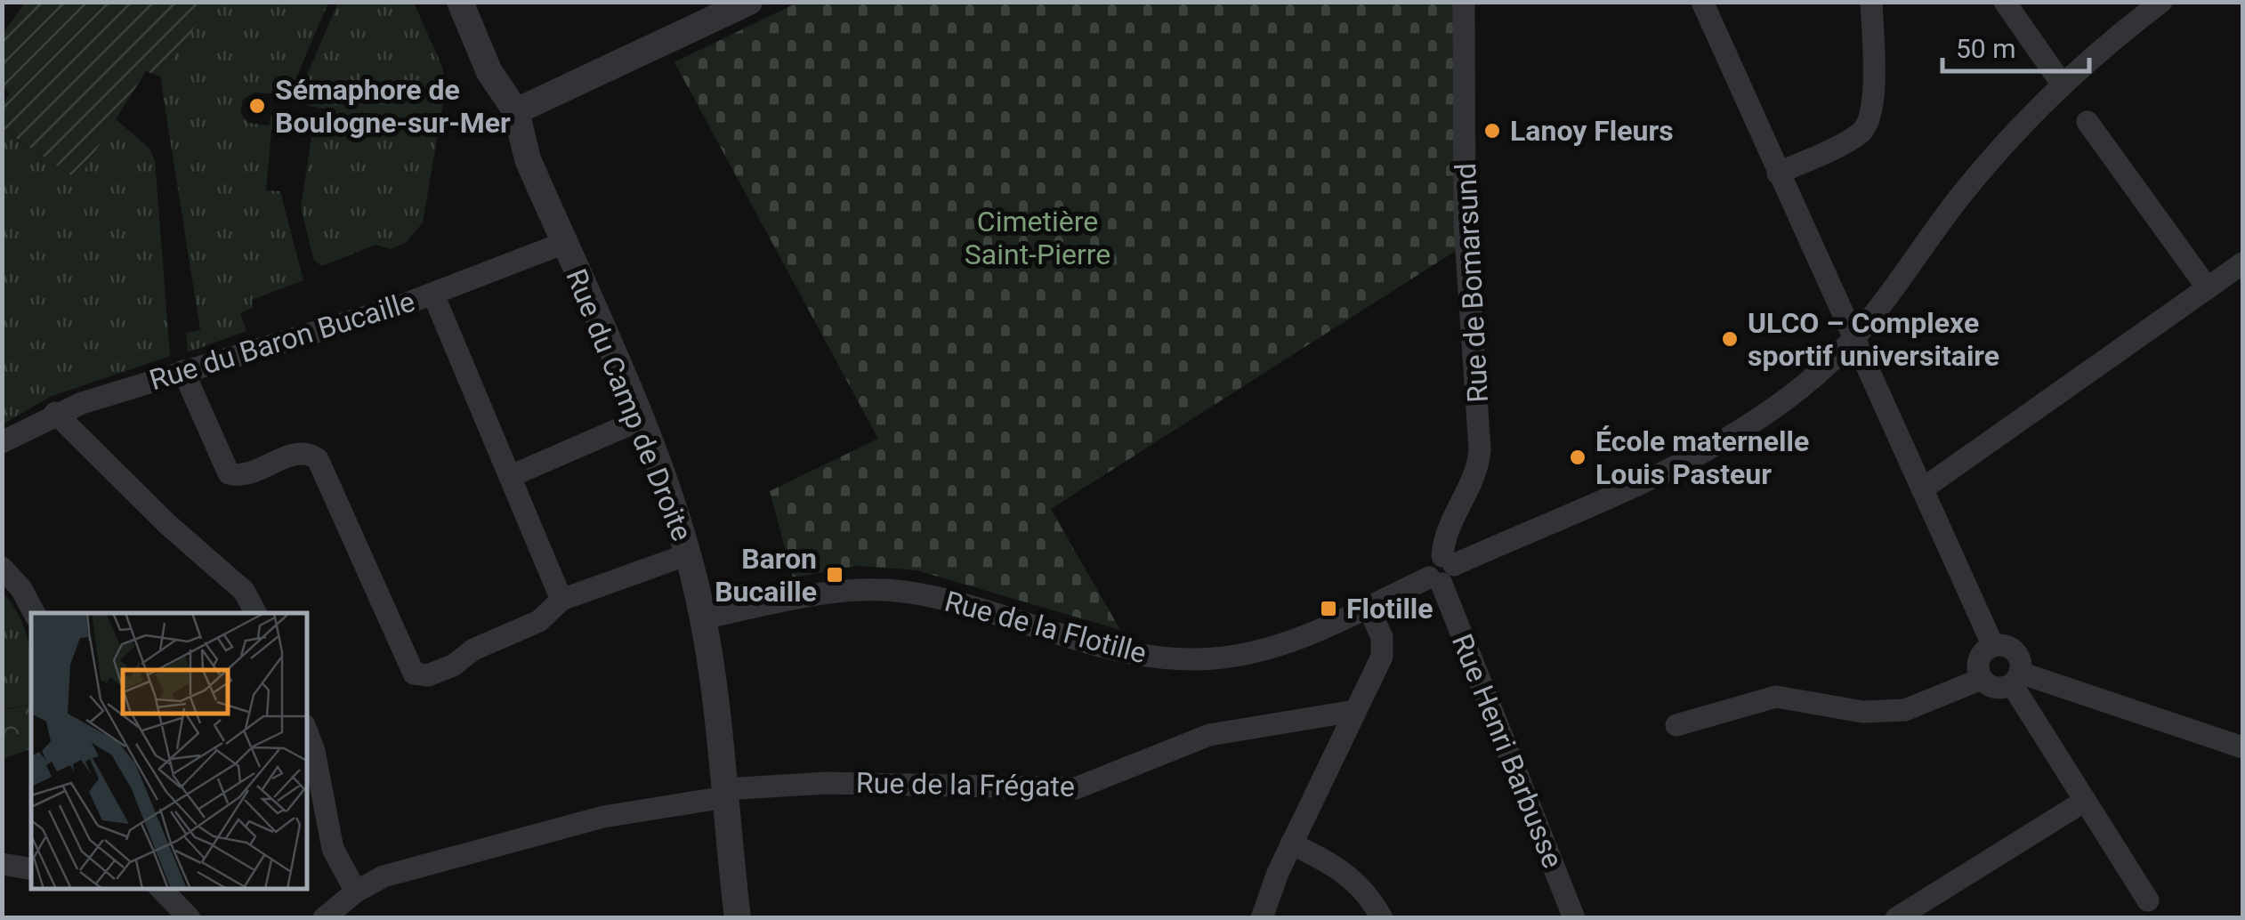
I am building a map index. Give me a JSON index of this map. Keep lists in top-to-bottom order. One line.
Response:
{"streets":{"street":["Rue de Bomarsund","Rue du Baron Bucaille","Rue du Camp de Droite","Rue de la Flotille","Rue Henri Barbusse","Rue de la Frégate"]},"crossings":[["Rue de Bomarsund","Rue de la Flotille"],["Rue de Bomarsund","Rue Henri Barbusse"],["Rue du Baron Bucaille","Rue du Camp de Droite"],["Rue du Camp de Droite","Rue de la Flotille"],["Rue du Camp de Droite","Rue de la Frégate"],["Rue de la Flotille","Rue Henri Barbusse"]],"parks":["Cimetière Saint-Pierre"],"places":{"other":["Sémaphore de Boulogne-sur-Mer","Lanoy Fleurs","ULCO – Complexe sportif universitaire","École maternelle Louis Pasteur"],"transit":["Baron Bucaille","Flotille"]},"scale_bar":"50 m"}
